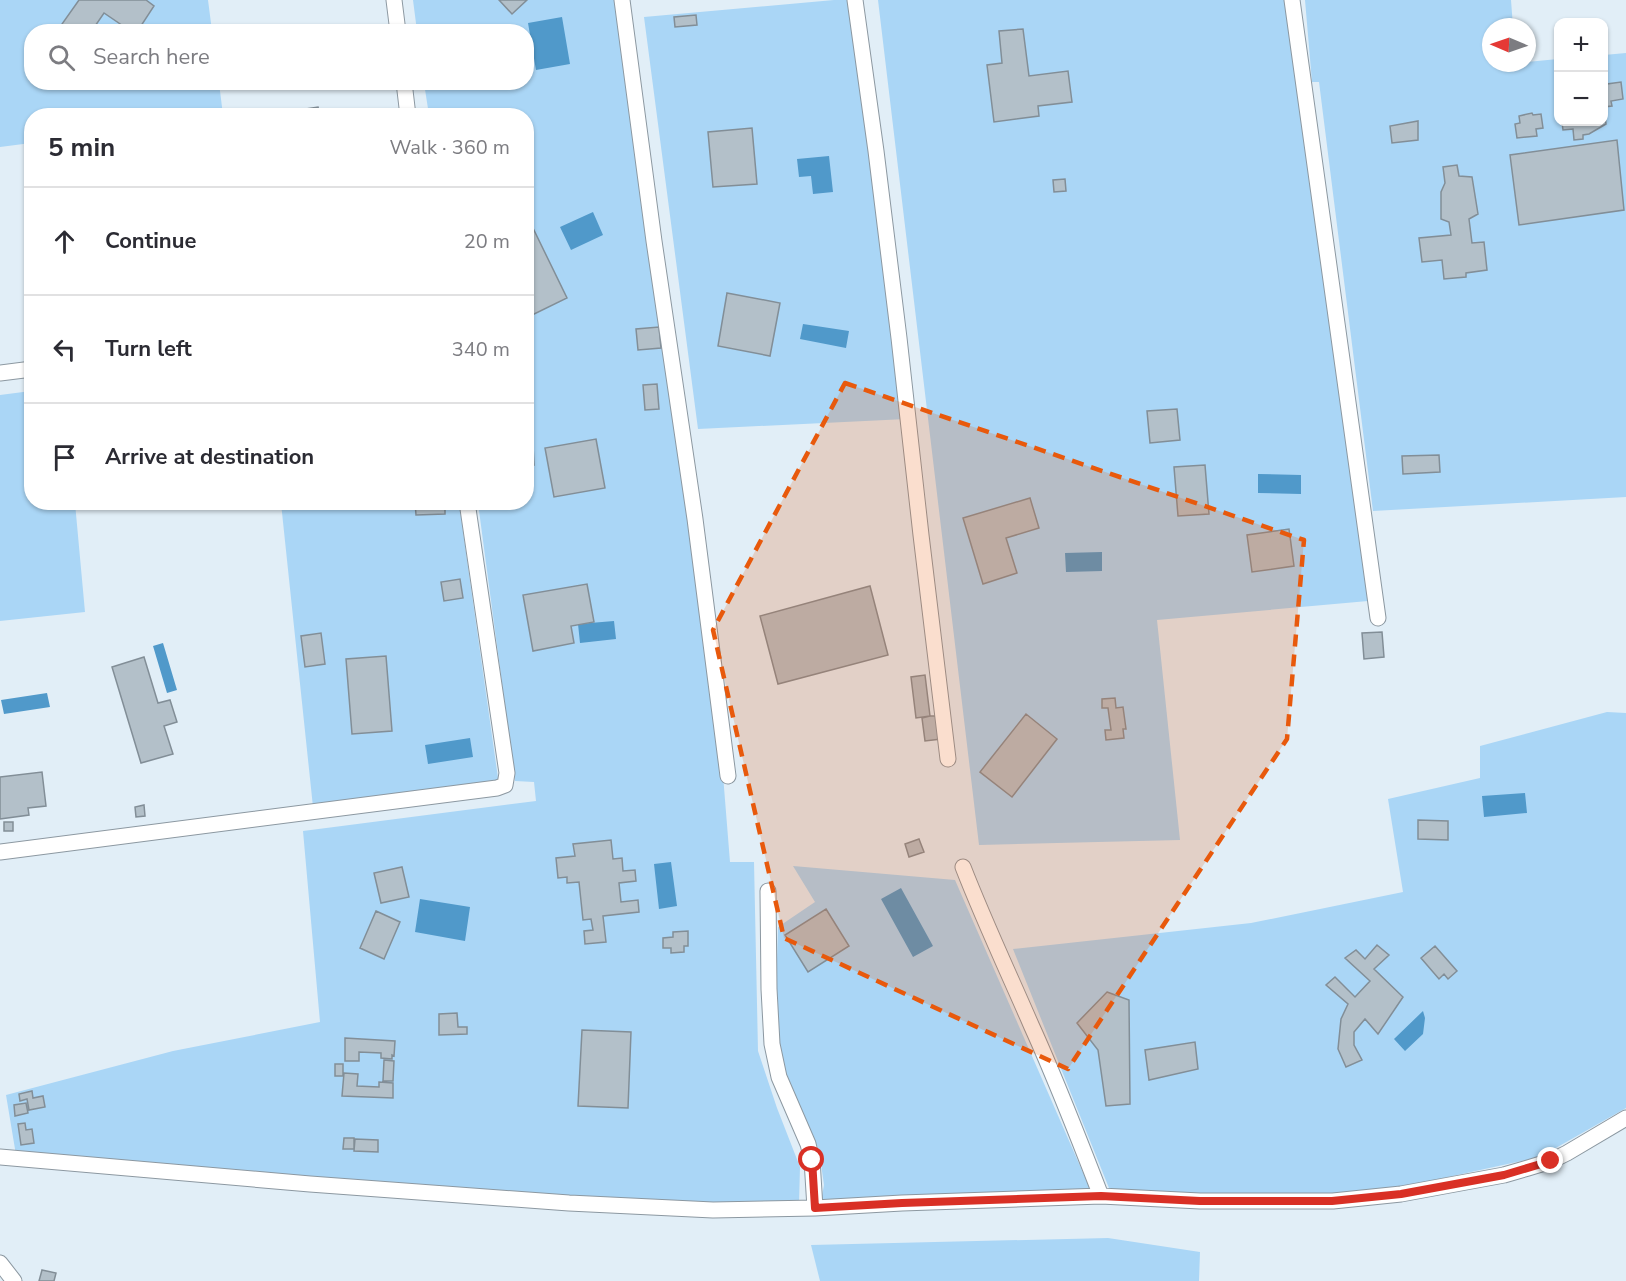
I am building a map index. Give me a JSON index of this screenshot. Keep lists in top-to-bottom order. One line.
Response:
{"north":"left","page":{"map_buttons":["+","−"],"search":"Search here","heading":["5 min","Walk · 360 m"],"list":[["Continue","20 m"],["Turn left","340 m"],"Arrive at destination"]}}
